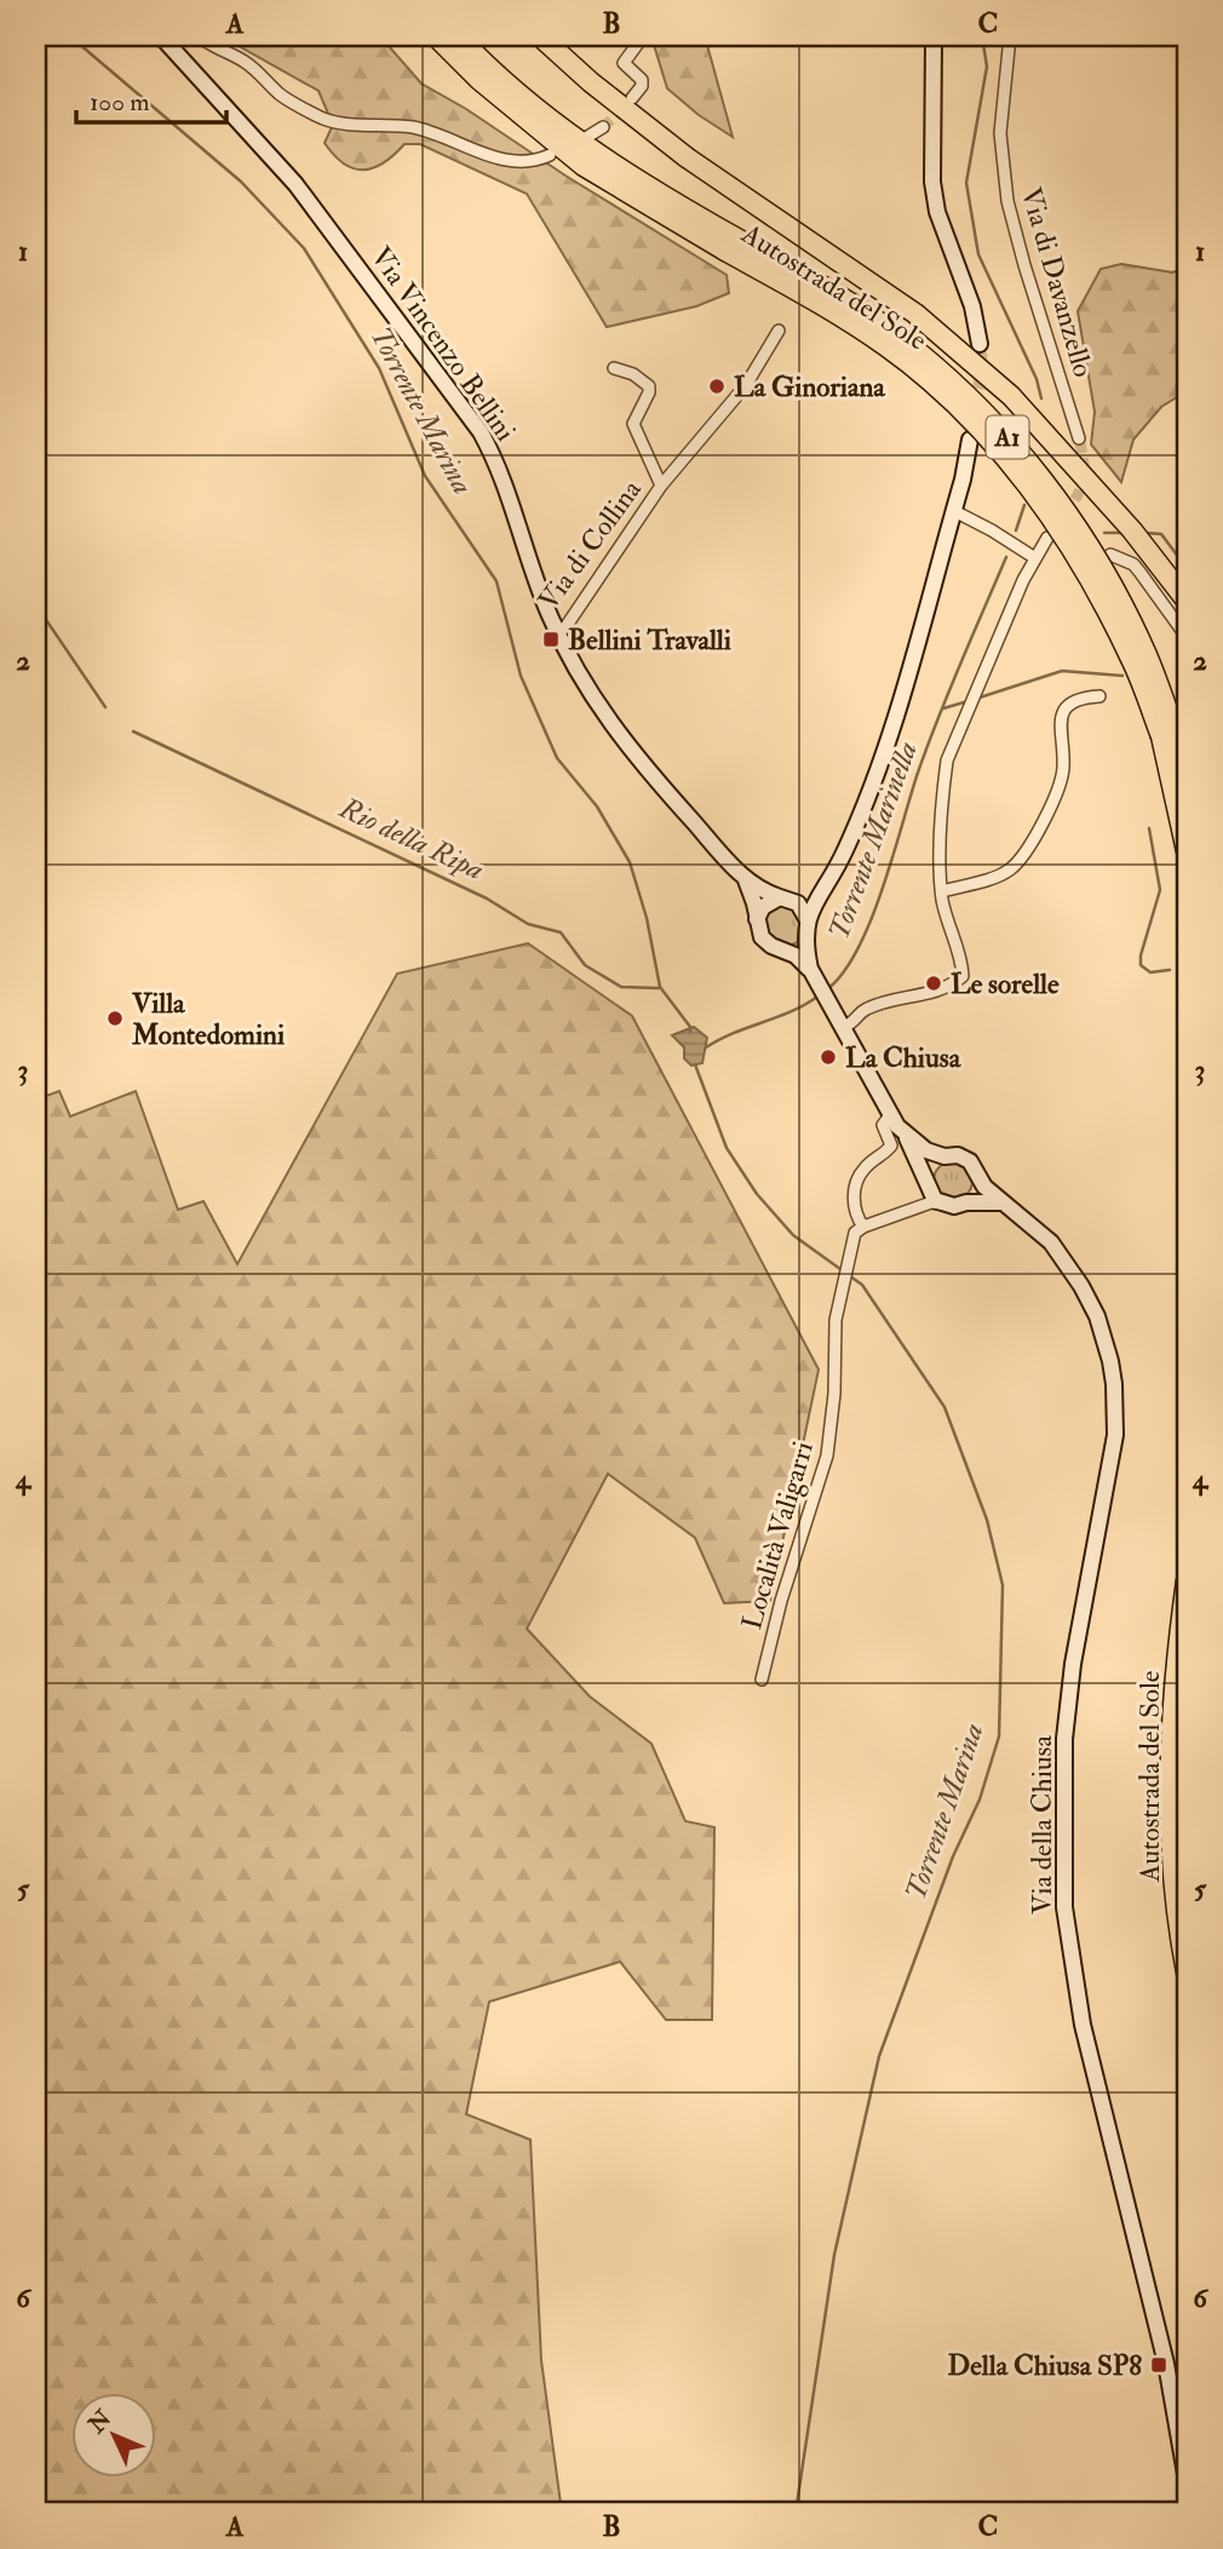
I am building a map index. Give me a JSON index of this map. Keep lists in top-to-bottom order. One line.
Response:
{"streets":{"highway":["Autostrada del Sole","A1"],"main road":["Via Vincenzo Bellini","Via della Chiusa"],"street":["Via di Davanzello","Via di Collina","Località Valigarri"]},"crossings":[["Via Vincenzo Bellini","Via di Collina"],["Via Vincenzo Bellini","Via della Chiusa"]],"water":["Torrente Marina","Rio della Ripa","Torrente Marinella"],"places":{"other":["La Ginoriana","Le sorelle","Villa Montedomini","La Chiusa"],"transit":["Bellini Travalli","Della Chiusa SP8"]},"scale_bar":"100 m","north":"top left","grid":{"columns":["A","B","C"],"rows":["1","2","3","4","5","6"]}}
